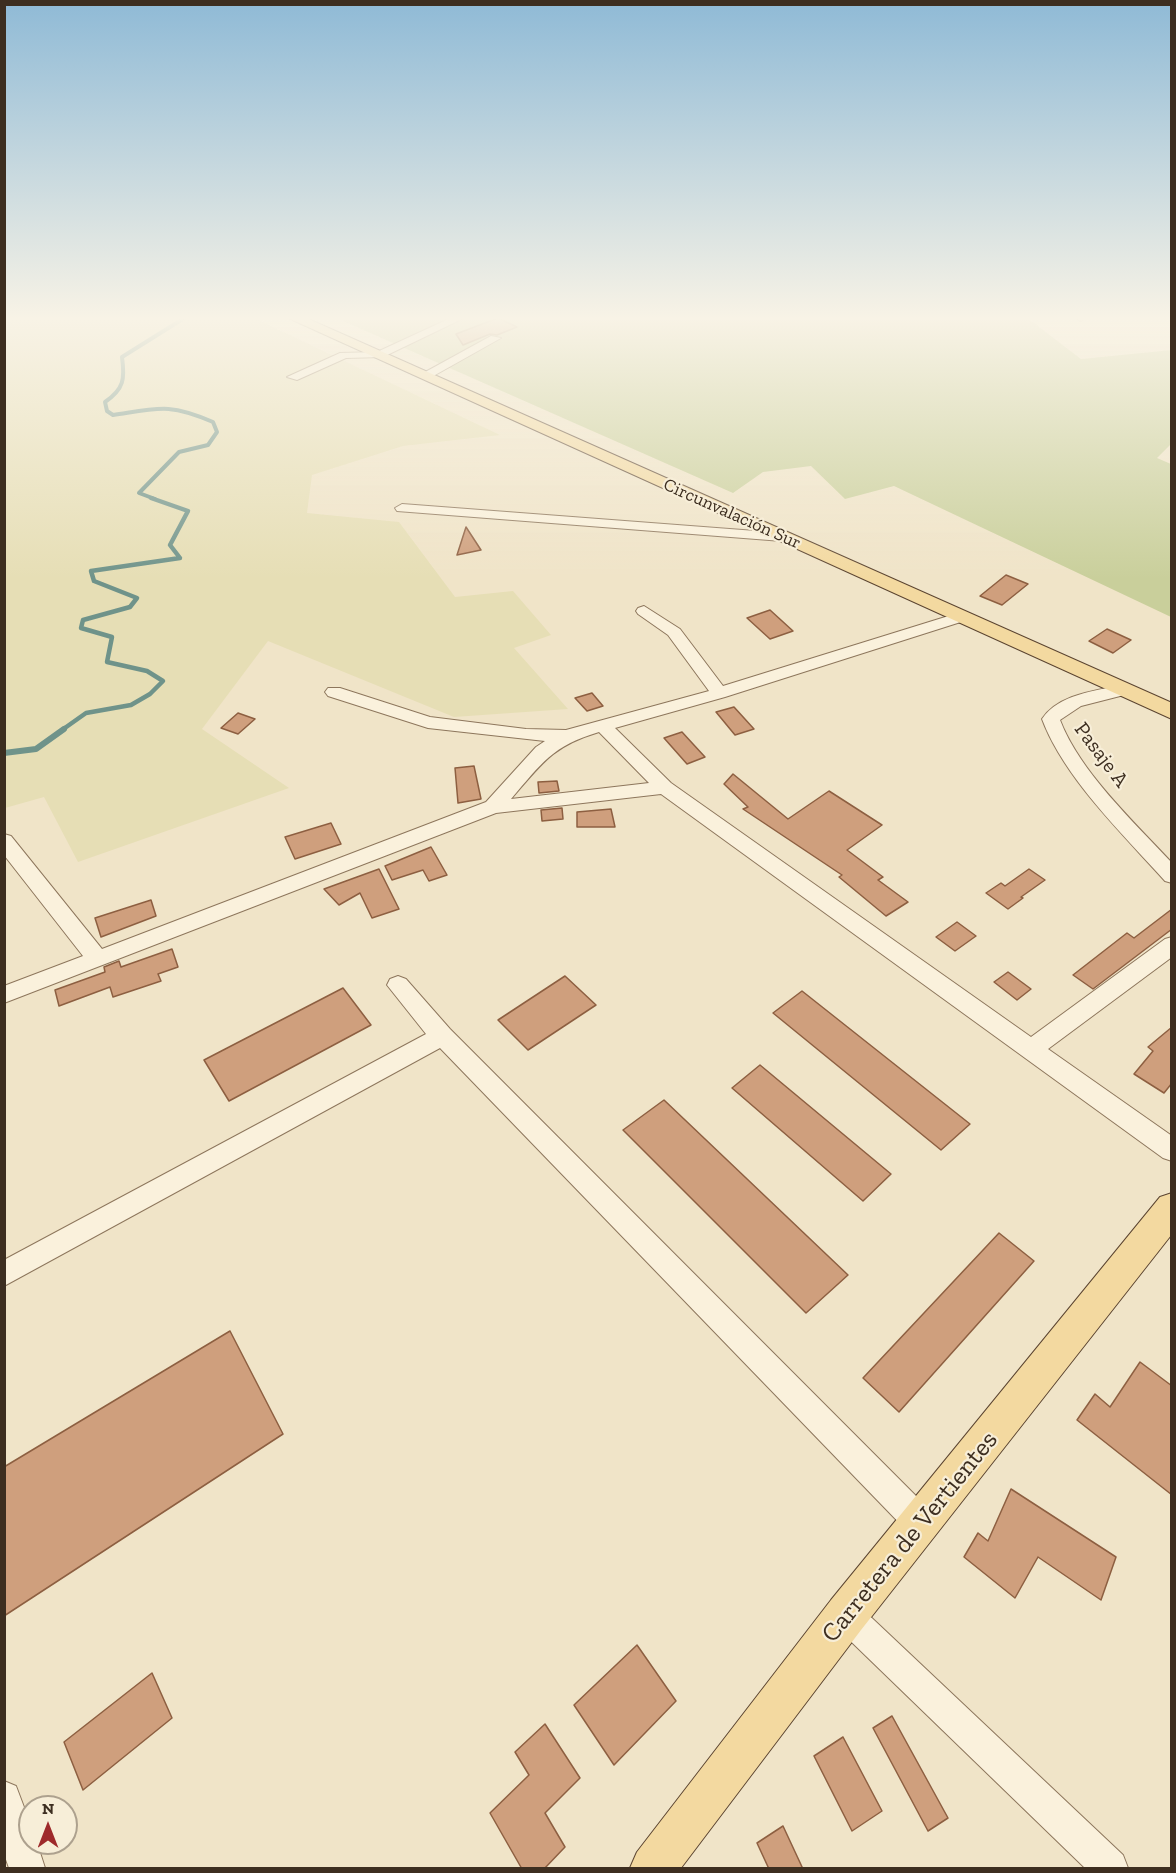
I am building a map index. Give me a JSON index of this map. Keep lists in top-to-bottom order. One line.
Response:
{"streets":{"main road":["Circunvalación Sur","Carretera de Vertientes"],"street":["Pasaje A"]},"crossings":[["Circunvalación Sur","Pasaje A"]],"north":"top"}
